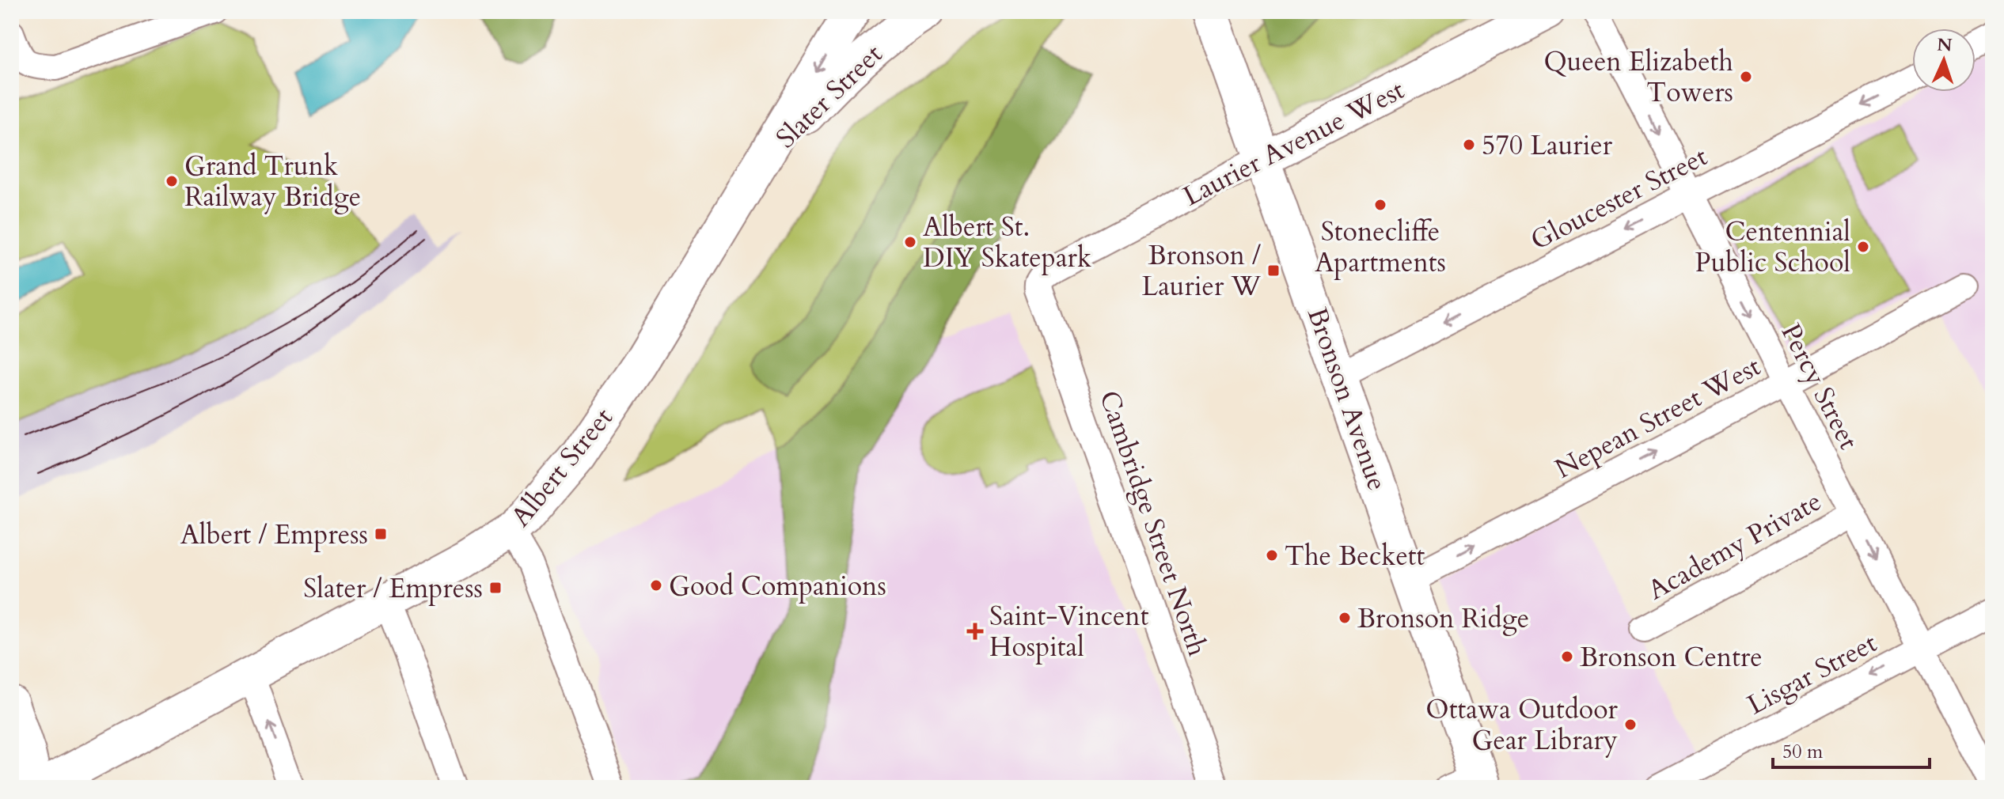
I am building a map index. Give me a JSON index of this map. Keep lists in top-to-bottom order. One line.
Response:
{"streets":{"main road":["Slater Street","Laurier Avenue West","Bronson Avenue","Albert Street"],"street":["Gloucester Street","Percy Street","Nepean Street West","Cambridge Street North","Academy Private","Lisgar Street"]},"crossings":[["Slater Street","Albert Street"],["Laurier Avenue West","Bronson Avenue"],["Laurier Avenue West","Cambridge Street North"],["Gloucester Street","Percy Street"],["Gloucester Street","Bronson Avenue"],["Percy Street","Nepean Street West"],["Percy Street","Academy Private"],["Percy Street","Lisgar Street"],["Bronson Avenue","Nepean Street West"]],"one_way":["Gloucester Street","Percy Street","Nepean Street West","Lisgar Street"],"places":{"other":["Queen Elizabeth Towers","570 Laurier","Grand Trunk Railway Bridge","Stonecliffe Apartments","Albert St. DIY Skatepark","Centennial Public School","The Beckett","Good Companions","Bronson Ridge","Bronson Centre","Ottawa Outdoor Gear Library"],"transit":["Bronson / Laurier W","Albert / Empress","Slater / Empress"],"health":["Saint-Vincent Hospital"]},"scale_bar":"50 m","north":"top"}
